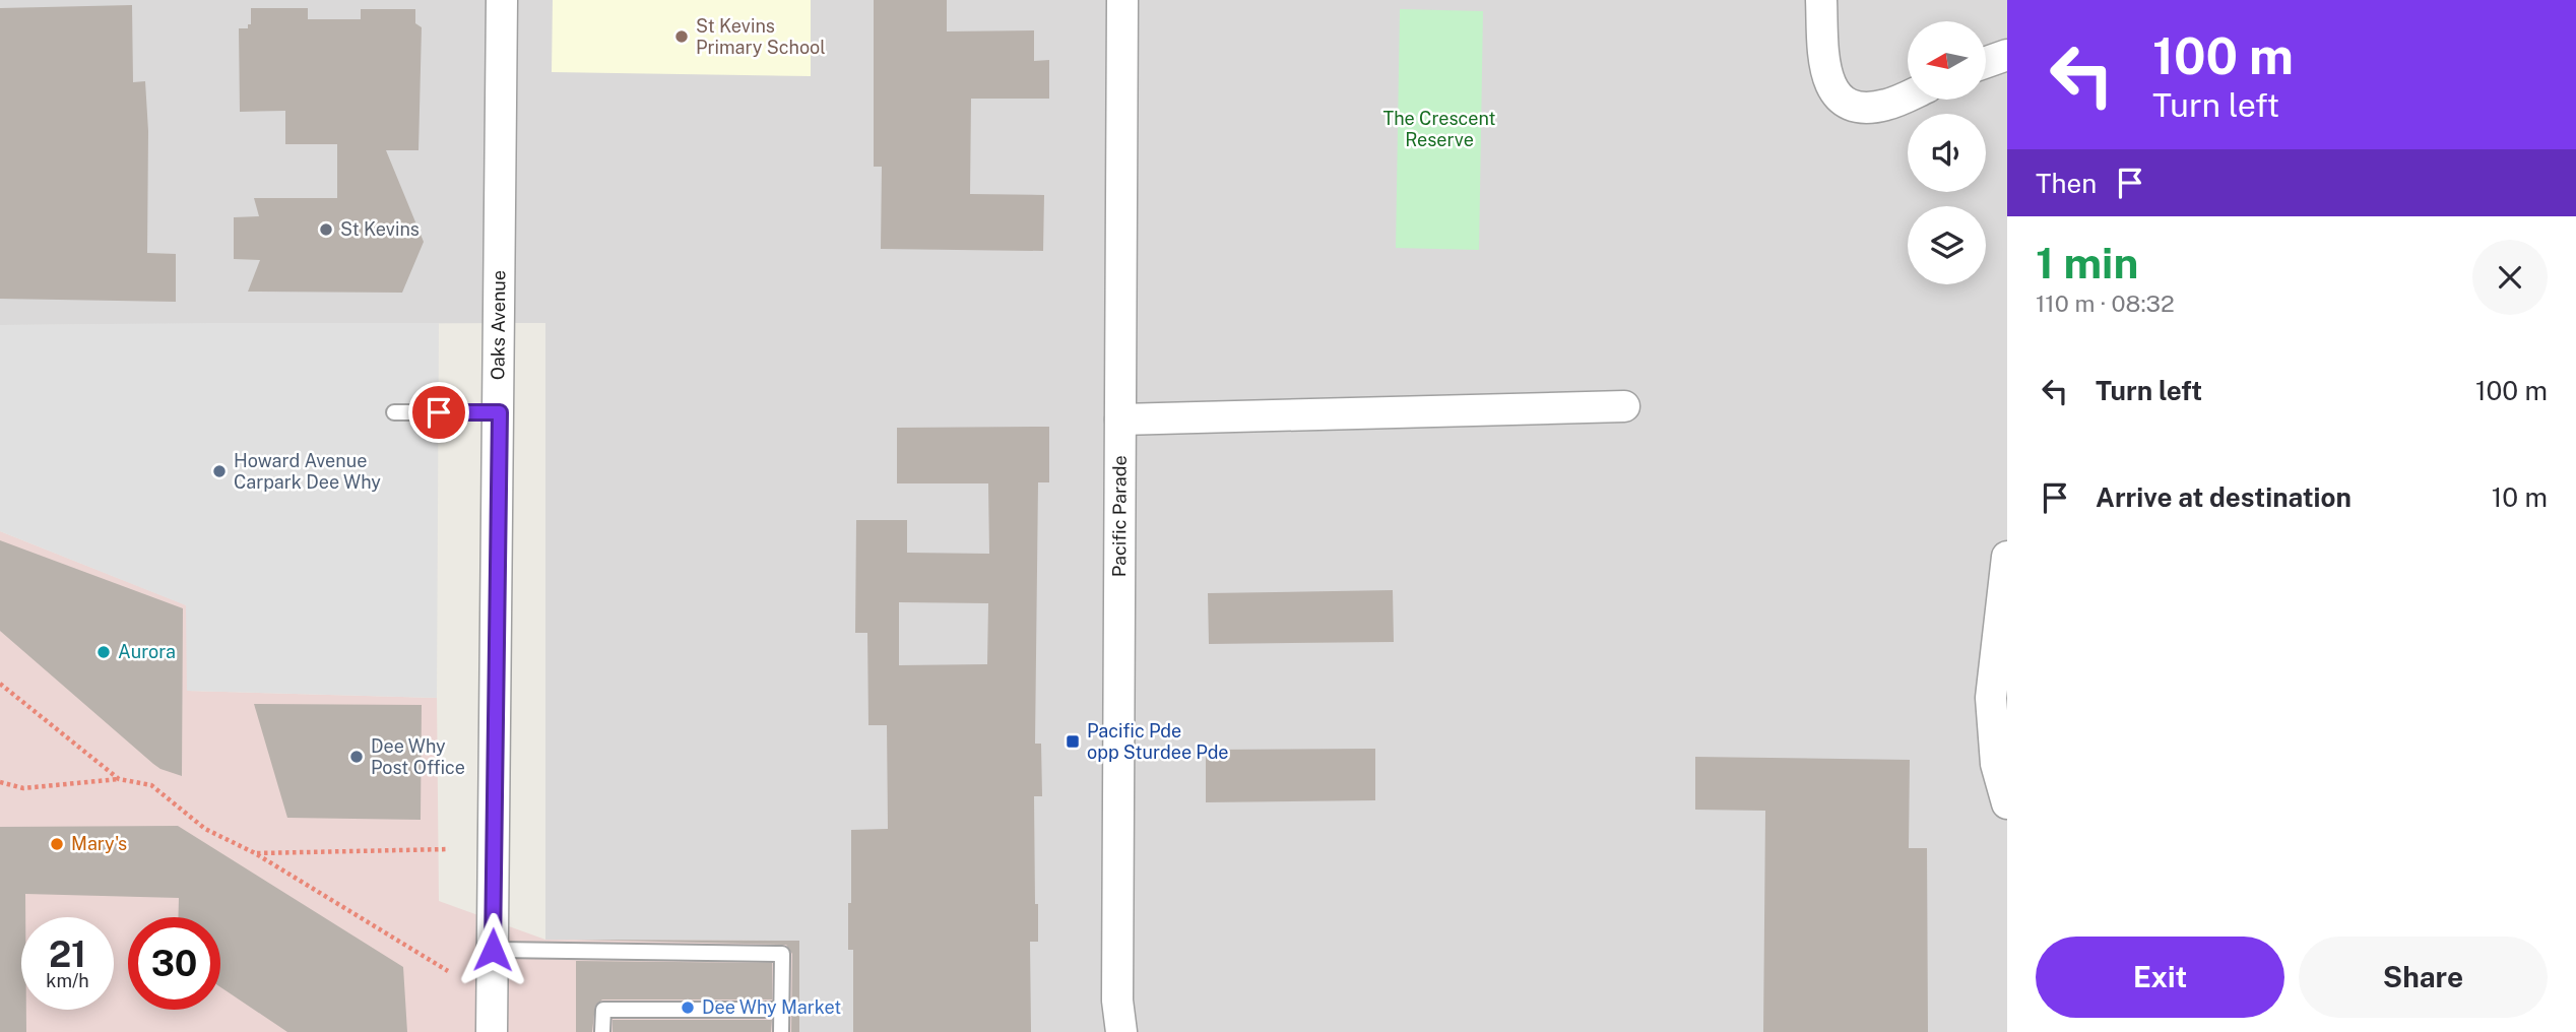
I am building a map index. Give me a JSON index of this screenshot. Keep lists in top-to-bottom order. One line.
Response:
{"streets":{"street":["Oaks Avenue","Pacific Parade"]},"parks":["The Crescent Reserve"],"places":{"other":["St Kevins Primary School","St Kevins","Howard Avenue Carpark Dee Why","Aurora","Dee Why Post Office","Mary's","Dee Why Market"],"transit":["Pacific Pde opp Sturdee Pde"]},"north":"left","page":{"turn":["100 m","Turn left"],"then":"Then","heading":["1 min","110 m · 08:32"],"list":[{"name":"Turn left","value":"100 m"},{"name":"Arrive at destination","value":"10 m"}],"speed":"21 km/h","limit":"30","buttons":["Exit","Share"]}}
